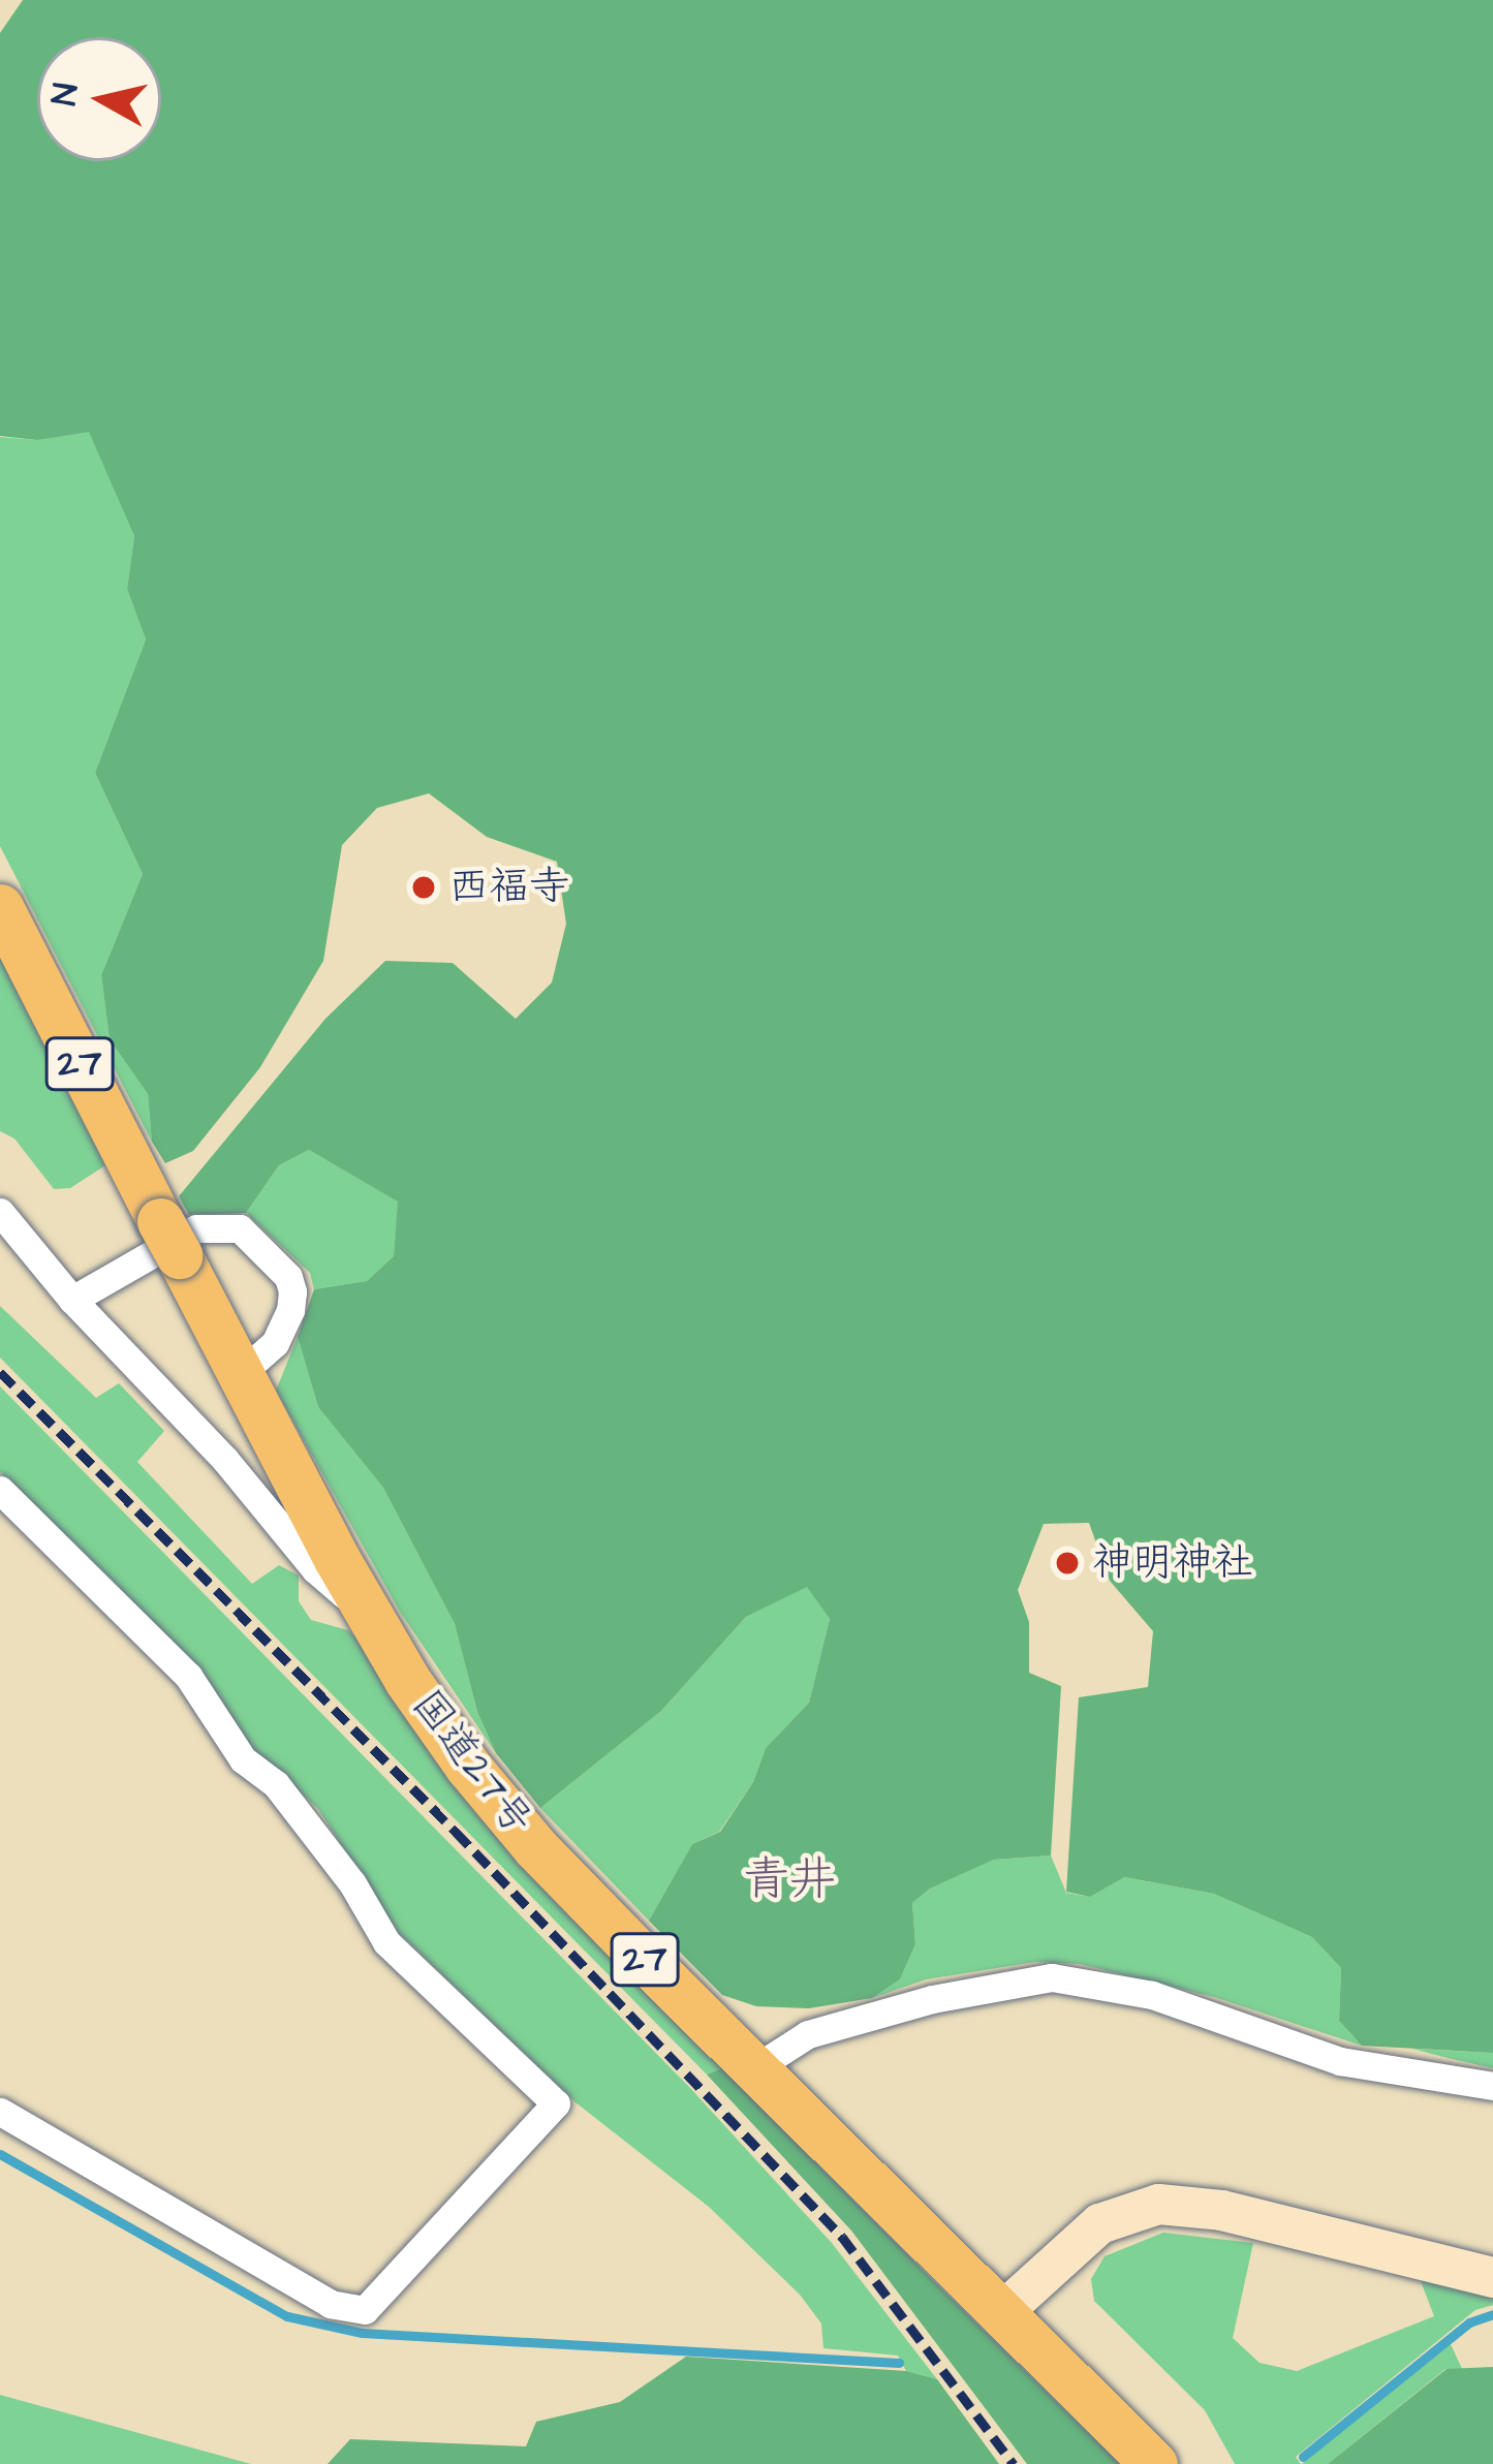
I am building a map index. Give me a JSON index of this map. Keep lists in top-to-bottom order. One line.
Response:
{"streets":{"highway":["27","国道27号"]},"districts":["青井"],"places":["西福寺","神明神社"],"north":"left"}
